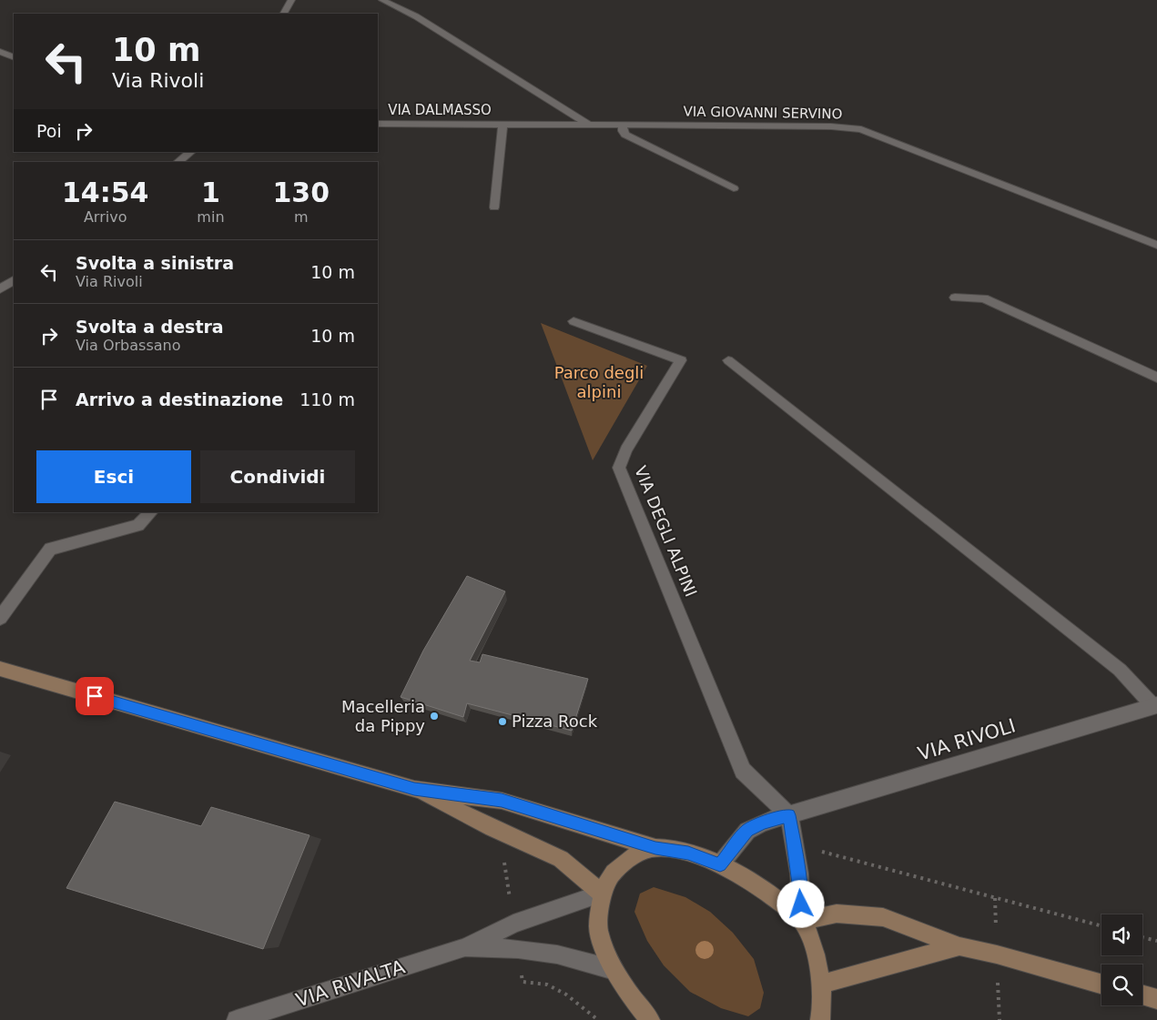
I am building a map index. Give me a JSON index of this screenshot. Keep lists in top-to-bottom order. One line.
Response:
{"streets":{"street":["VIA DALMASSO","VIA GIOVANNI SERVINO","VIA DEGLI ALPINI","VIA RIVOLI","VIA RIVALTA"]},"crossings":[["VIA DALMASSO","VIA GIOVANNI SERVINO"],["VIA DEGLI ALPINI","VIA RIVOLI"]],"parks":["Parco degli alpini"],"places":["Macelleria da Pippy","Pizza Rock"],"page":{"turn":["10 m","Via Rivoli"],"then":"Poi","eta":["14:54","Arrivo","1","min","130","m"],"list":[{"name":"Svolta a sinistra","note":"Via Rivoli","value":"10 m"},{"name":"Svolta a destra","note":"Via Orbassano","value":"10 m"},{"name":"Arrivo a destinazione","value":"110 m"}],"buttons":["Esci","Condividi"]}}
